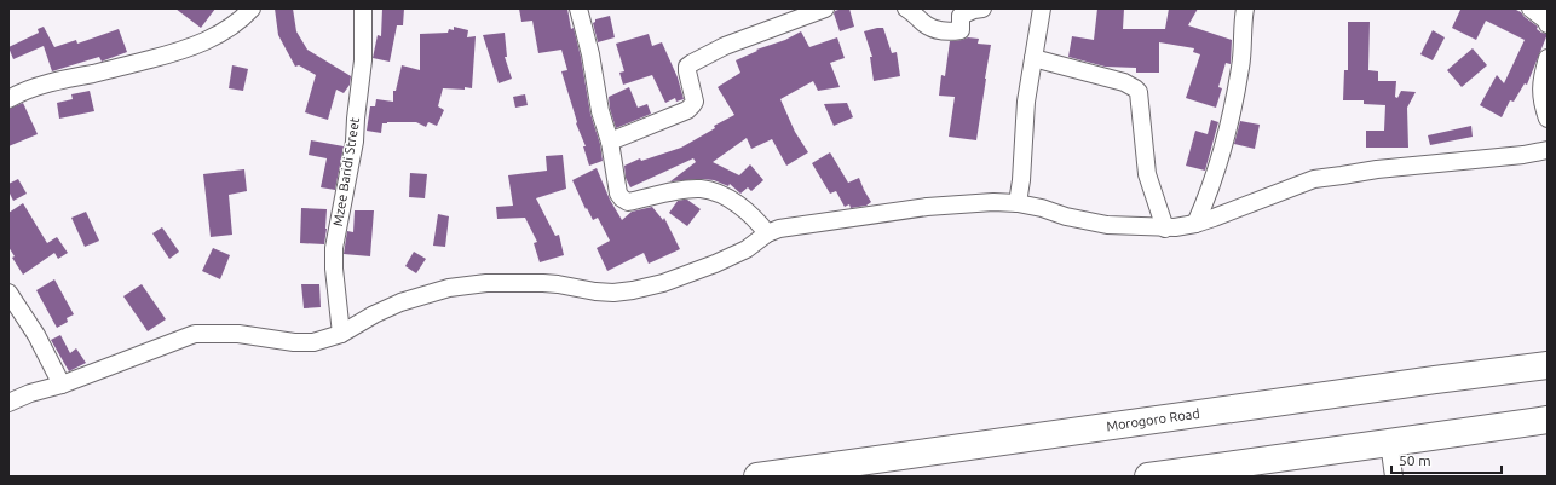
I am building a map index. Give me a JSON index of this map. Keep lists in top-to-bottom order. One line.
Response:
{"streets":{"highway":["Morogoro Road"],"street":["Mzee Baridi Street"]},"scale_bar":"50 m"}
